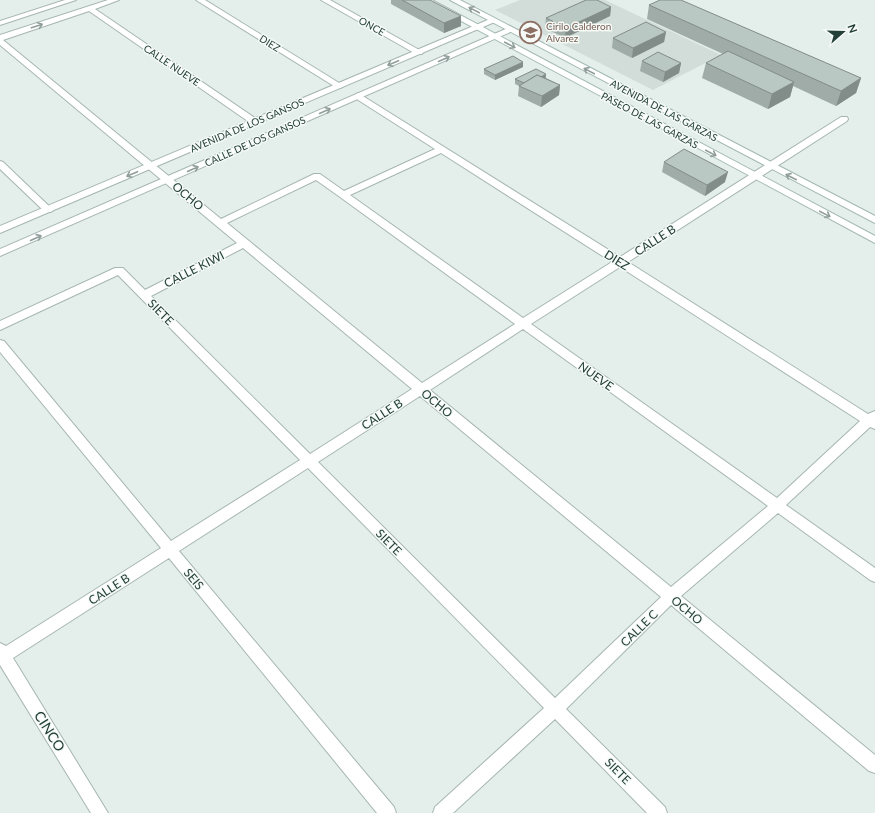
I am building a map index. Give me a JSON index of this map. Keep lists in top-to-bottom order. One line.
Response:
{"streets":{"street":["ONCE","DIEZ","CALLE NUEVE","AVENIDA DE LAS GARZAS","PASEO DE LAS GARZAS","AVENIDA DE LOS GANSOS","CALLE DE LOS GANSOS","OCHO","CALLE B","CALLE KIWI","SIETE","NUEVE","SEIS","CALLE C","CINCO"]},"crossings":[["ONCE","AVENIDA DE LOS GANSOS"],["DIEZ","AVENIDA DE LOS GANSOS"],["DIEZ","CALLE DE LOS GANSOS"],["DIEZ","CALLE B"],["DIEZ","CALLE C"],["CALLE NUEVE","AVENIDA DE LOS GANSOS"],["AVENIDA DE LAS GARZAS","AVENIDA DE LOS GANSOS"],["AVENIDA DE LAS GARZAS","CALLE DE LOS GANSOS"],["AVENIDA DE LAS GARZAS","CALLE B"],["PASEO DE LAS GARZAS","AVENIDA DE LOS GANSOS"],["PASEO DE LAS GARZAS","CALLE DE LOS GANSOS"],["PASEO DE LAS GARZAS","CALLE B"],["AVENIDA DE LOS GANSOS","OCHO"],["CALLE DE LOS GANSOS","OCHO"],["OCHO","CALLE B"],["OCHO","CALLE KIWI"],["OCHO","NUEVE"],["OCHO","CALLE C"],["CALLE B","SIETE"],["CALLE B","NUEVE"],["CALLE B","SEIS"],["CALLE B","CINCO"],["CALLE KIWI","SIETE"],["SIETE","CALLE C"],["NUEVE","CALLE C"]],"one_way":["AVENIDA DE LAS GARZAS","PASEO DE LAS GARZAS","CALLE DE LOS GANSOS"],"places":{"school or university":["Cirilo Calderon Alvarez"]},"north":"right"}
